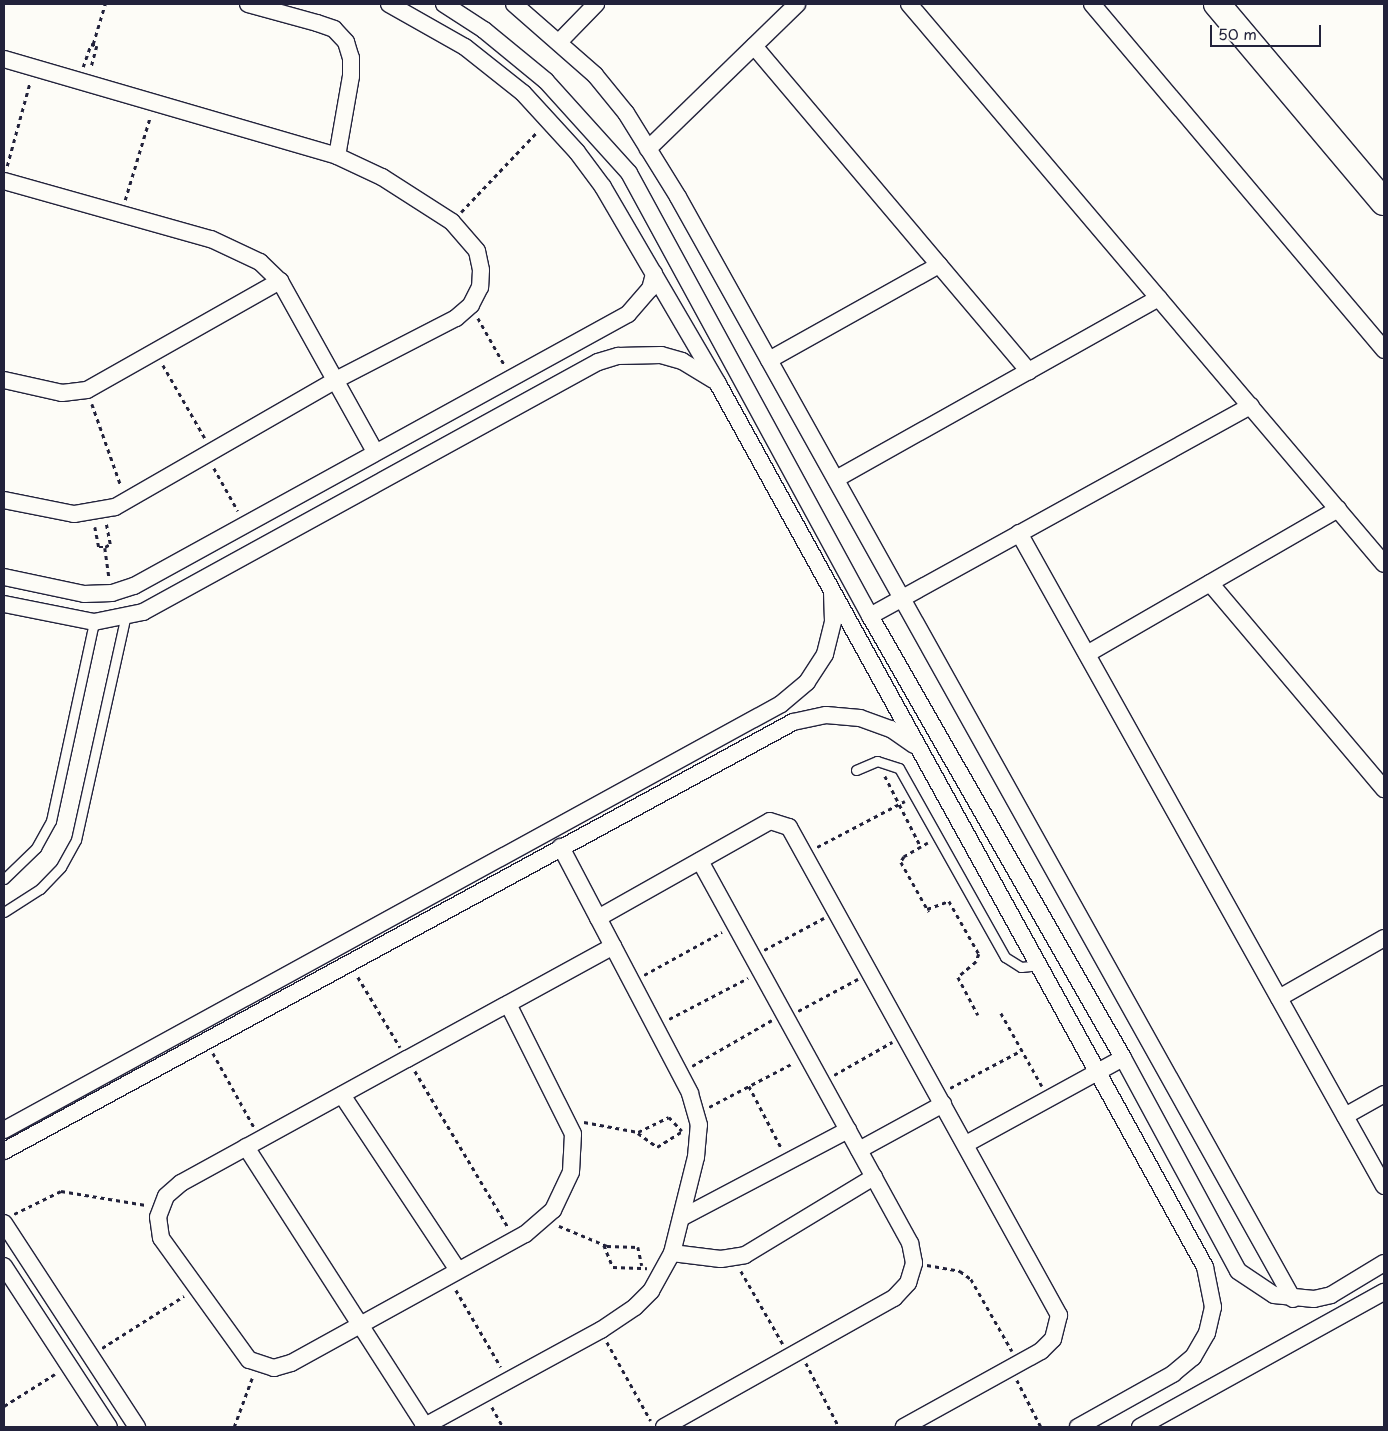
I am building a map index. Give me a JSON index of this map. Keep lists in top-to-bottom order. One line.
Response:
{"scale_bar":"50 m"}
